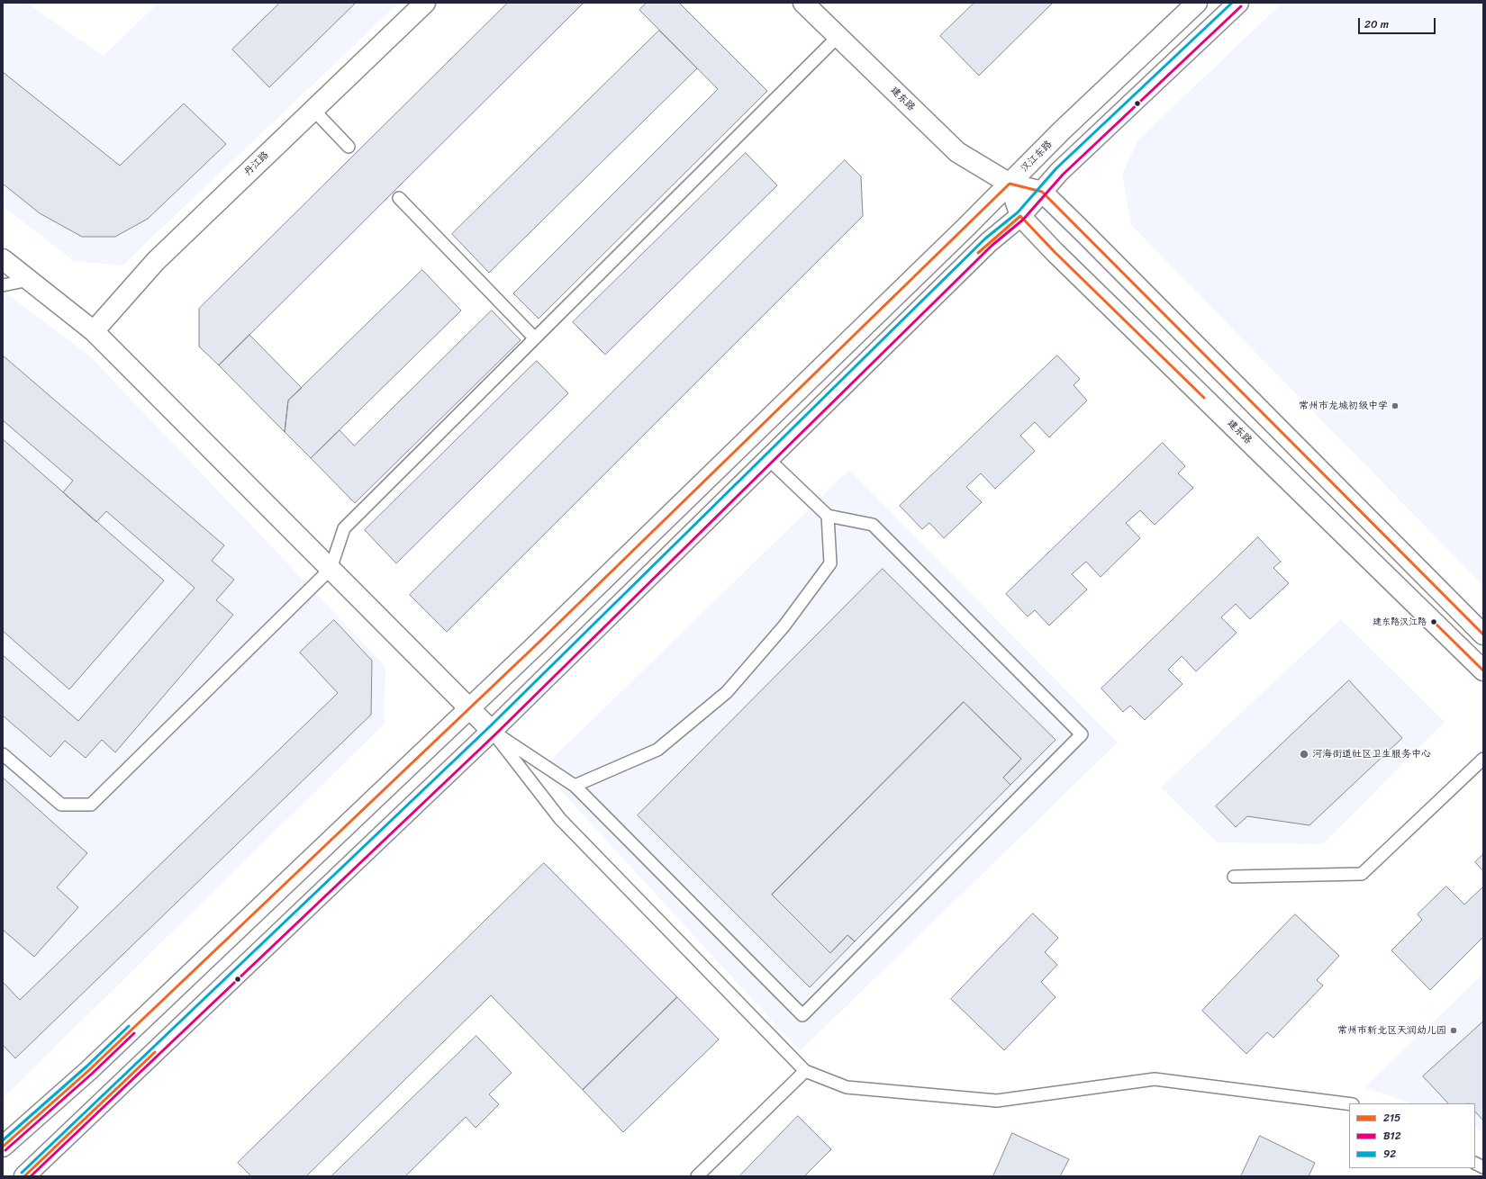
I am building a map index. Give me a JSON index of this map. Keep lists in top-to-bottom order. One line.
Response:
{"streets":{"street":["建东路","汉江东路","丹江路"]},"crossings":[["建东路","汉江东路"]],"places":["常州市龙城初级中学","建东路汉江路","河海街道社区卫生服务中心","常州市新北区天润幼儿园"],"lines":["transit line 92","transit line B12","transit line 215"],"legend":["215","B12","92"],"scale_bar":"20 m"}
